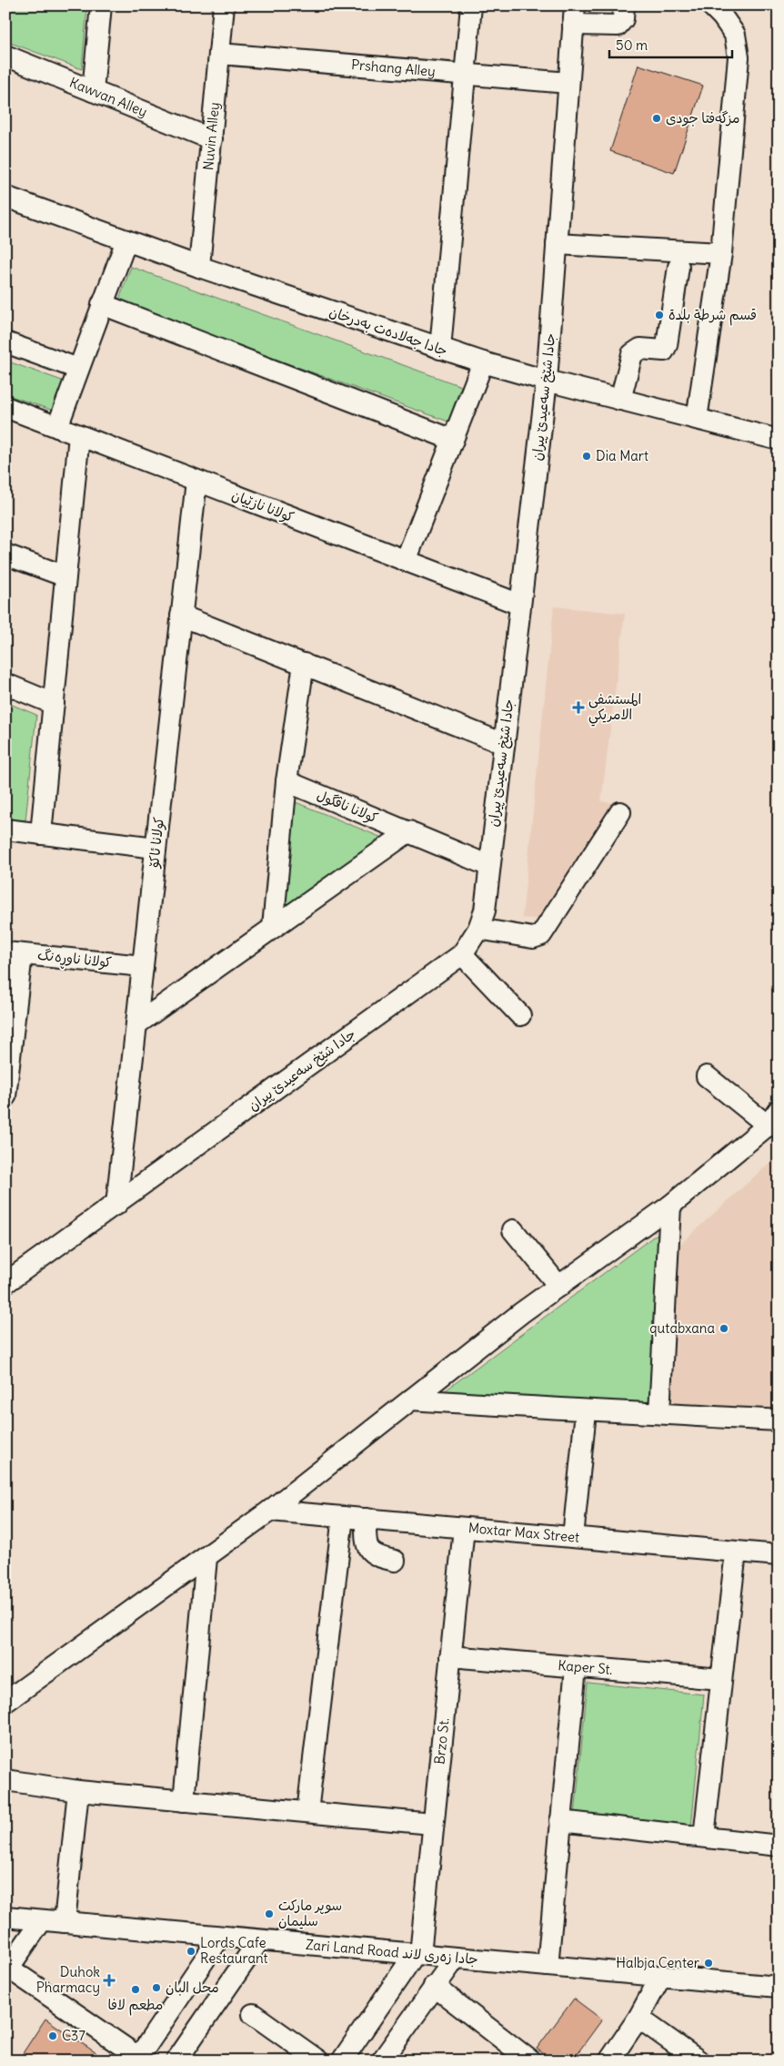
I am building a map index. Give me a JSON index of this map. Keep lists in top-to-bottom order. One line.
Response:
{"streets":{"street":["Prshang Alley","Kawvan Alley","Nuvin Alley","جادا جەلادەت بەدرخان","جادا شێخ سەعیدێ پیران","کولانا نازێیان","کولانا ناڤگول","کولانا ئاکۆ","کولانا ناوڕەنگ","Moxtar Max Street","Kaper St.","Brzo St.","Zari Land Road جادا زەری لاند"]},"crossings":[["Prshang Alley","Nuvin Alley"],["Prshang Alley","جادا شێخ سەعیدێ پیران"],["Kawvan Alley","Nuvin Alley"],["Nuvin Alley","جادا جەلادەت بەدرخان"],["جادا جەلادەت بەدرخان","جادا شێخ سەعیدێ پیران"],["جادا شێخ سەعیدێ پیران","کولانا نازێیان"],["جادا شێخ سەعیدێ پیران","کولانا ناڤگول"],["جادا شێخ سەعیدێ پیران","کولانا ئاکۆ"],["کولانا نازێیان","کولانا ئاکۆ"],["کولانا ئاکۆ","کولانا ناوڕەنگ"],["Moxtar Max Street","Brzo St."],["Kaper St.","Brzo St."],["Brzo St.","Zari Land Road جادا زەری لاند"]],"places":{"other":["مزگەفتا جودی","قسم شرطة بلدة","Dia Mart","qutabxana","سوپر ماركت سليمان","Lords Cafe Restaurant","Halbja Center","محل البان","مطعم لافا","C37"],"health":["المستشفى الامريكي","Duhok Pharmacy"]},"scale_bar":"50 m"}
